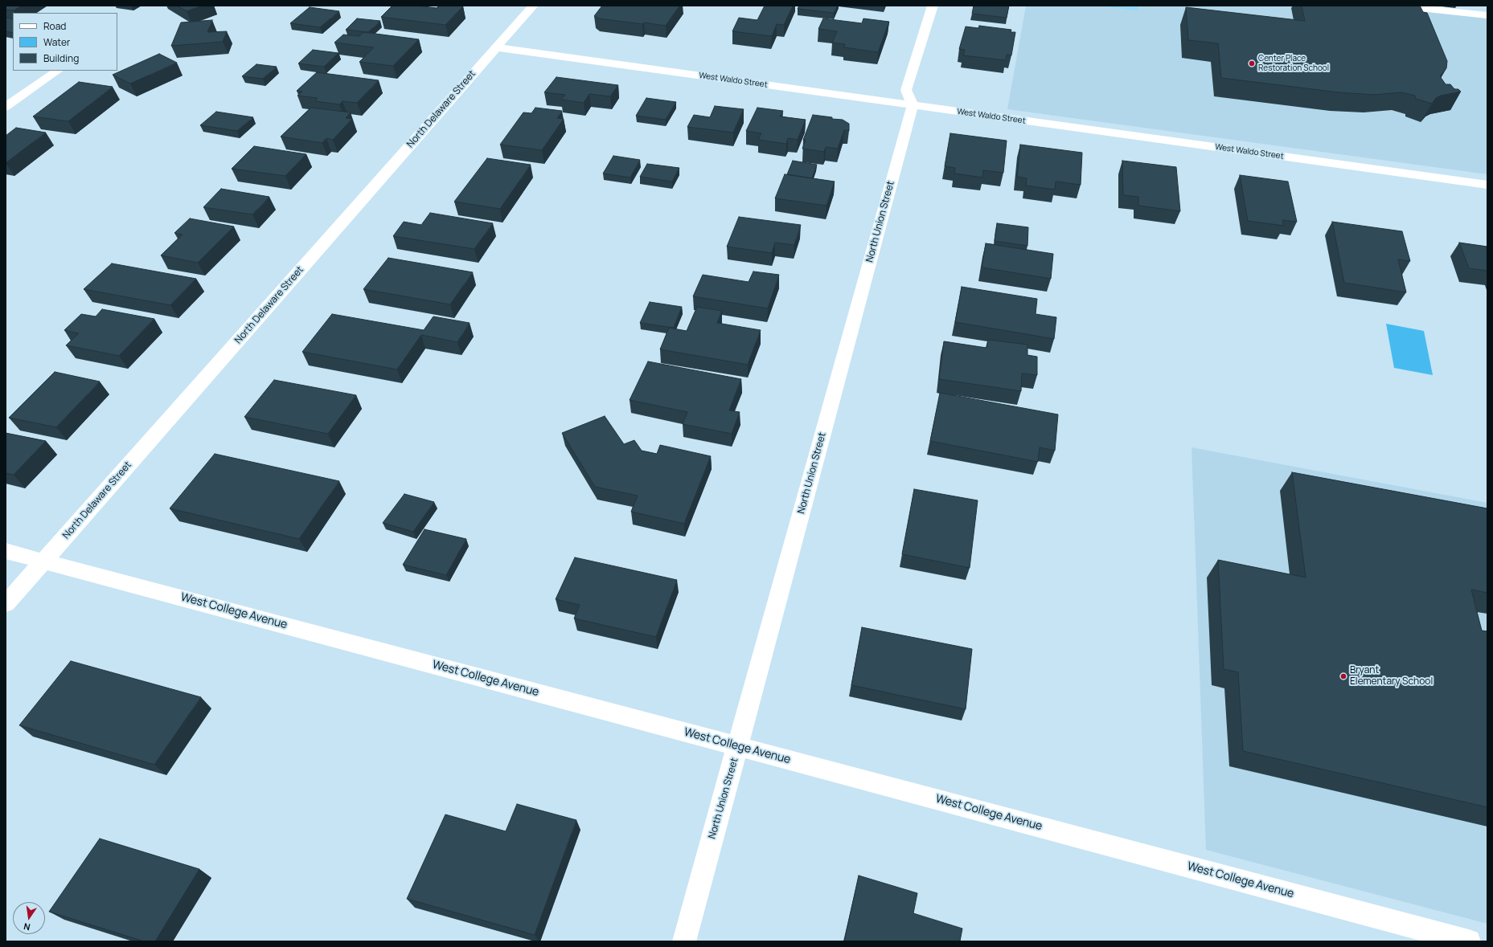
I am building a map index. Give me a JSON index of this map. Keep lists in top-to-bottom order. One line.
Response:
{"streets":{"street":["West Waldo Street","North Delaware Street","North Union Street","West College Avenue"]},"crossings":[["West Waldo Street","North Delaware Street"],["West Waldo Street","North Union Street"],["North Delaware Street","West College Avenue"],["North Union Street","West College Avenue"]],"places":["Center Place Restoration School","Bryant Elementary School"],"legend":["Road","Water","Building"],"north":"bottom"}
